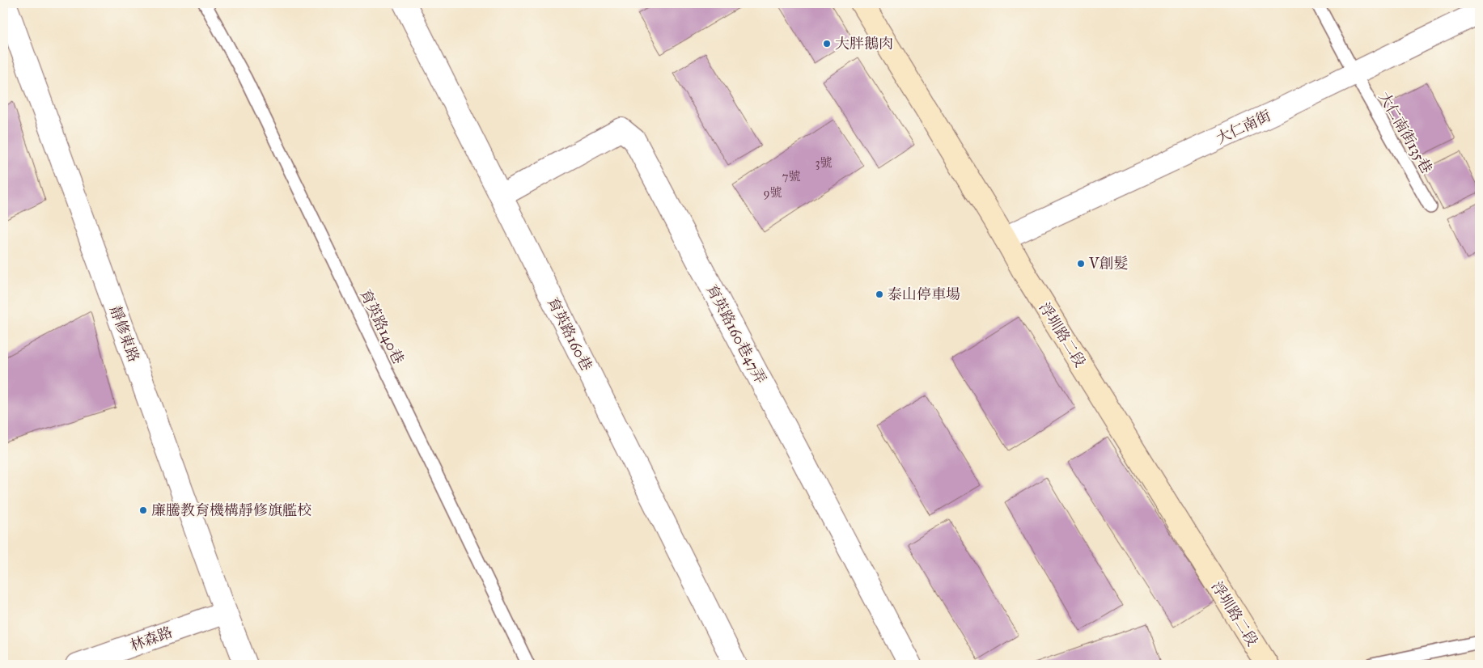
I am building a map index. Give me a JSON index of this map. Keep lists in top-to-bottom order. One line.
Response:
{"streets":{"street":["大仁南街","靜修東路","育英路160巷","育英路160巷47弄","浮圳路二段","林森路"],"lane":["大仁南街135巷","育英路140巷"]},"crossings":[["大仁南街","大仁南街135巷"],["大仁南街","浮圳路二段"],["靜修東路","林森路"],["育英路160巷","育英路160巷47弄"]],"places":["大胖鵝肉","V創髮","泰山停車場","廉騰教育機構靜修旗艦校"],"house_numbers":["3號","7號","9號"]}
